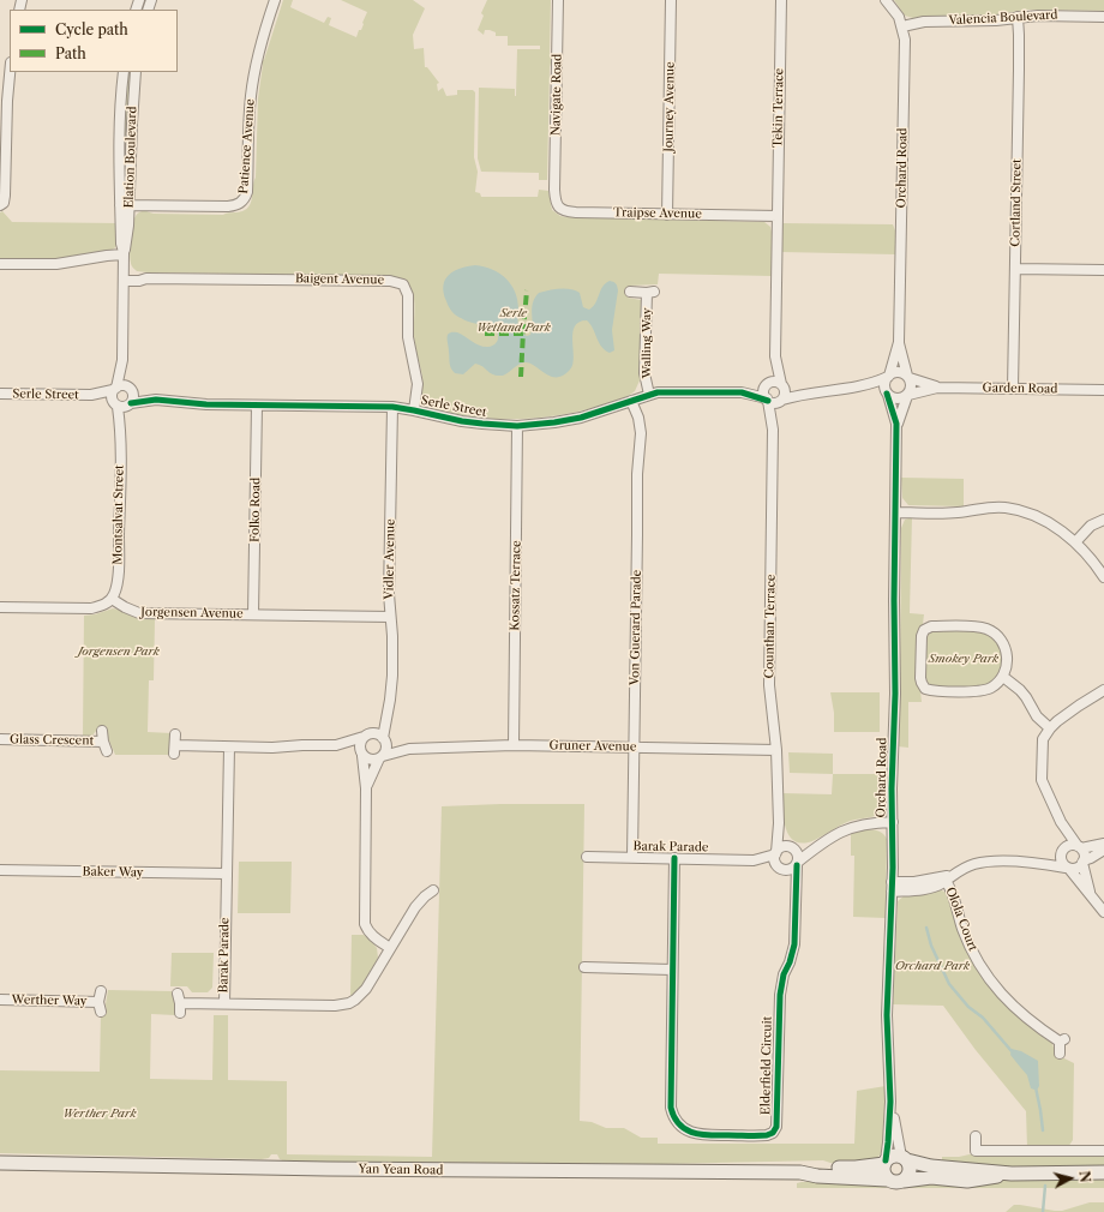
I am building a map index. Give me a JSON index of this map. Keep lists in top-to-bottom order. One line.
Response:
{"streets":{"main road":["Yan Yean Road"],"street":["Valencia Boulevard","Navigate Road","Journey Avenue","Tekin Terrace","Patience Avenue","Elation Boulevard","Orchard Road","Cortland Street","Traipse Avenue","Baigent Avenue","Walling Way","Garden Road","Serle Street","Folko Road","Montsalvat Street","Vidler Avenue","Kossatz Terrace","Jorgensen Avenue","Counthan Terrace","Von Guerard Parade","Glass Crescent","Gruner Avenue","Barak Parade","Baker Way","Olola Court","Werther Way","Elderfield Circuit"]},"crossings":[["Valencia Boulevard","Orchard Road"],["Valencia Boulevard","Cortland Street"],["Navigate Road","Traipse Avenue"],["Journey Avenue","Traipse Avenue"],["Tekin Terrace","Traipse Avenue"],["Patience Avenue","Elation Boulevard"],["Orchard Road","Garden Road"],["Orchard Road","Yan Yean Road"],["Cortland Street","Garden Road"],["Baigent Avenue","Serle Street"],["Walling Way","Serle Street"],["Serle Street","Folko Road"],["Serle Street","Montsalvat Street"],["Serle Street","Vidler Avenue"],["Serle Street","Kossatz Terrace"],["Serle Street","Counthan Terrace"],["Serle Street","Von Guerard Parade"],["Folko Road","Jorgensen Avenue"],["Montsalvat Street","Jorgensen Avenue"],["Vidler Avenue","Jorgensen Avenue"],["Vidler Avenue","Gruner Avenue"],["Kossatz Terrace","Gruner Avenue"],["Counthan Terrace","Gruner Avenue"],["Counthan Terrace","Barak Parade"],["Counthan Terrace","Elderfield Circuit"],["Von Guerard Parade","Gruner Avenue"],["Von Guerard Parade","Barak Parade"],["Barak Parade","Baker Way"],["Barak Parade","Elderfield Circuit"]],"parks":["Serle Wetland Park","Jorgensen Park","Smokey Park","Orchard Park","Werther Park"],"legend":["Cycle path","Path"],"north":"right"}
